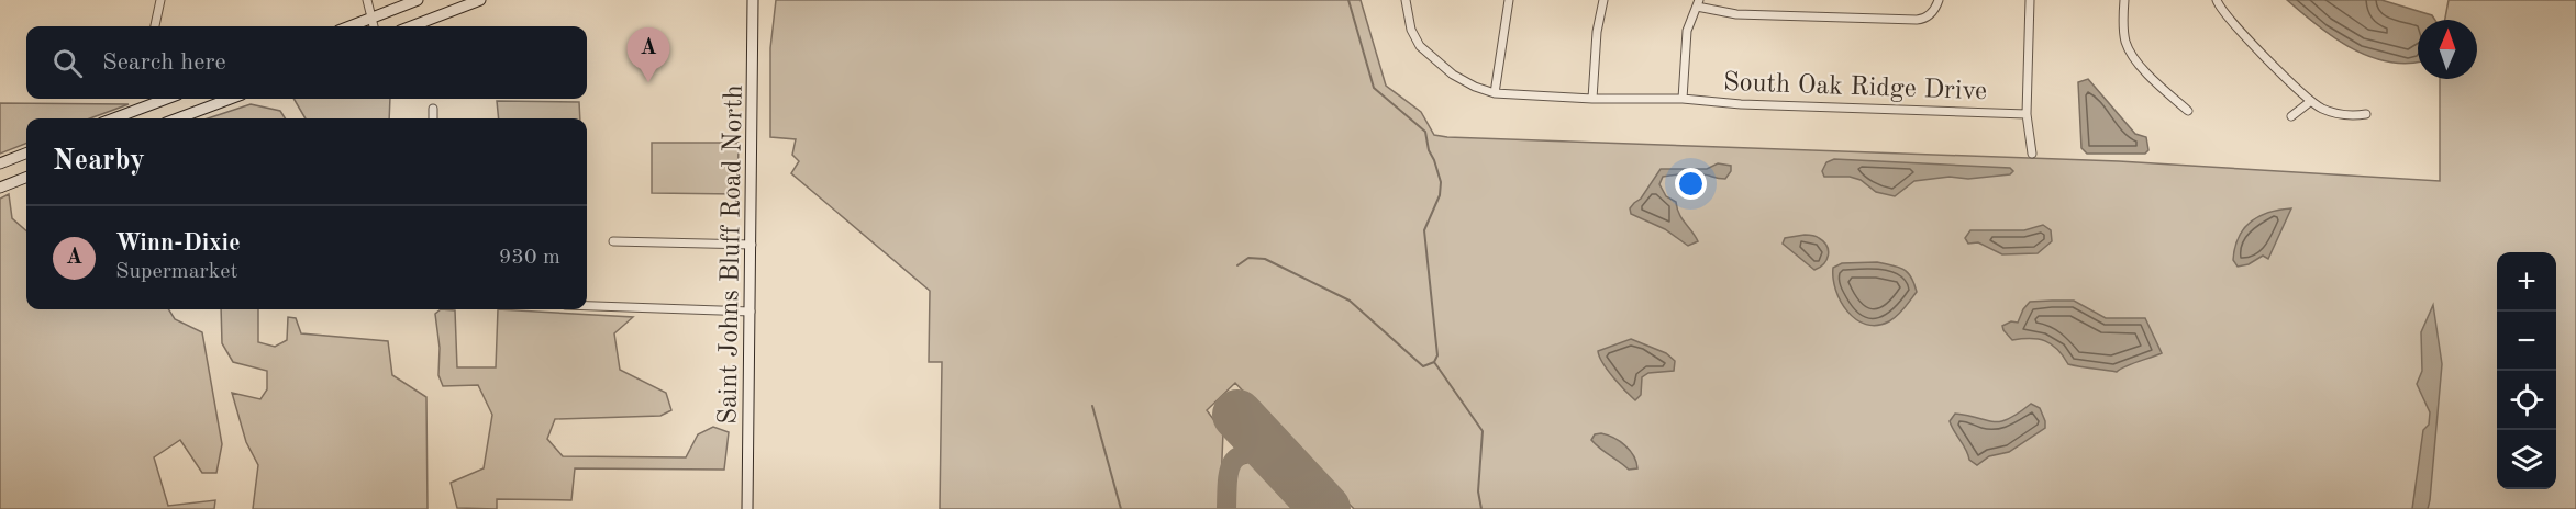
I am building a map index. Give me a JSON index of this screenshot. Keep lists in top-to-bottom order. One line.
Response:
{"streets":{"main road":["Saint Johns Bluff Road North"],"street":["South Oak Ridge Drive"]},"north":"top","page":{"search":"Search here","pins":"A","heading":"Nearby","list":[{"mark":"A","name":"Winn-Dixie","note":"Supermarket","value":"930 m"}],"map_buttons":["+","−"]}}
